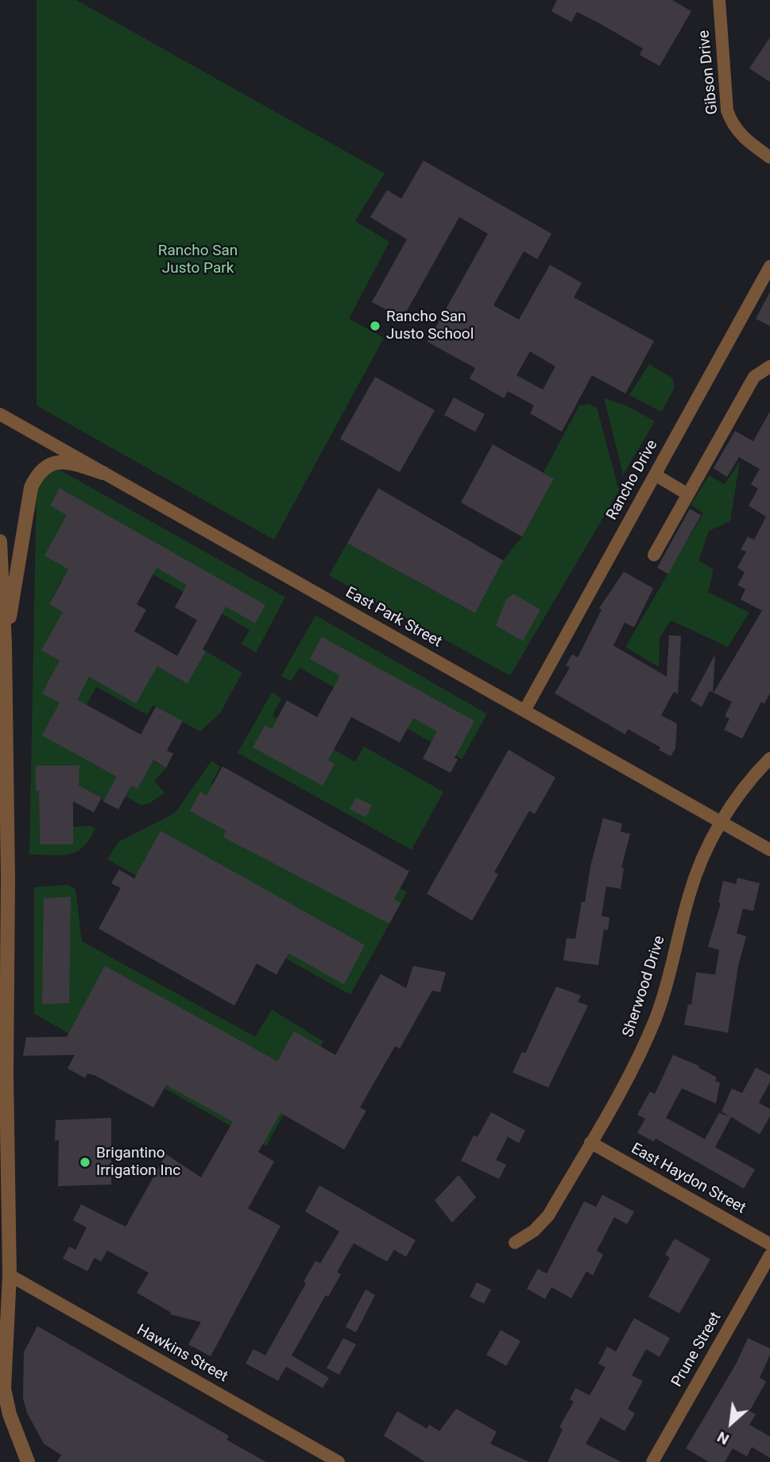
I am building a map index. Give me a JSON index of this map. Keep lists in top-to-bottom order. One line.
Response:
{"streets":{"street":["Gibson Drive","Rancho Drive","East Park Street","Sherwood Drive","East Haydon Street","Prune Street","Hawkins Street"]},"crossings":[["Rancho Drive","East Park Street"],["East Park Street","Sherwood Drive"],["Sherwood Drive","East Haydon Street"]],"parks":["Rancho San Justo Park"],"places":["Rancho San Justo School","Brigantino Irrigation Inc"],"north":"bottom left"}
